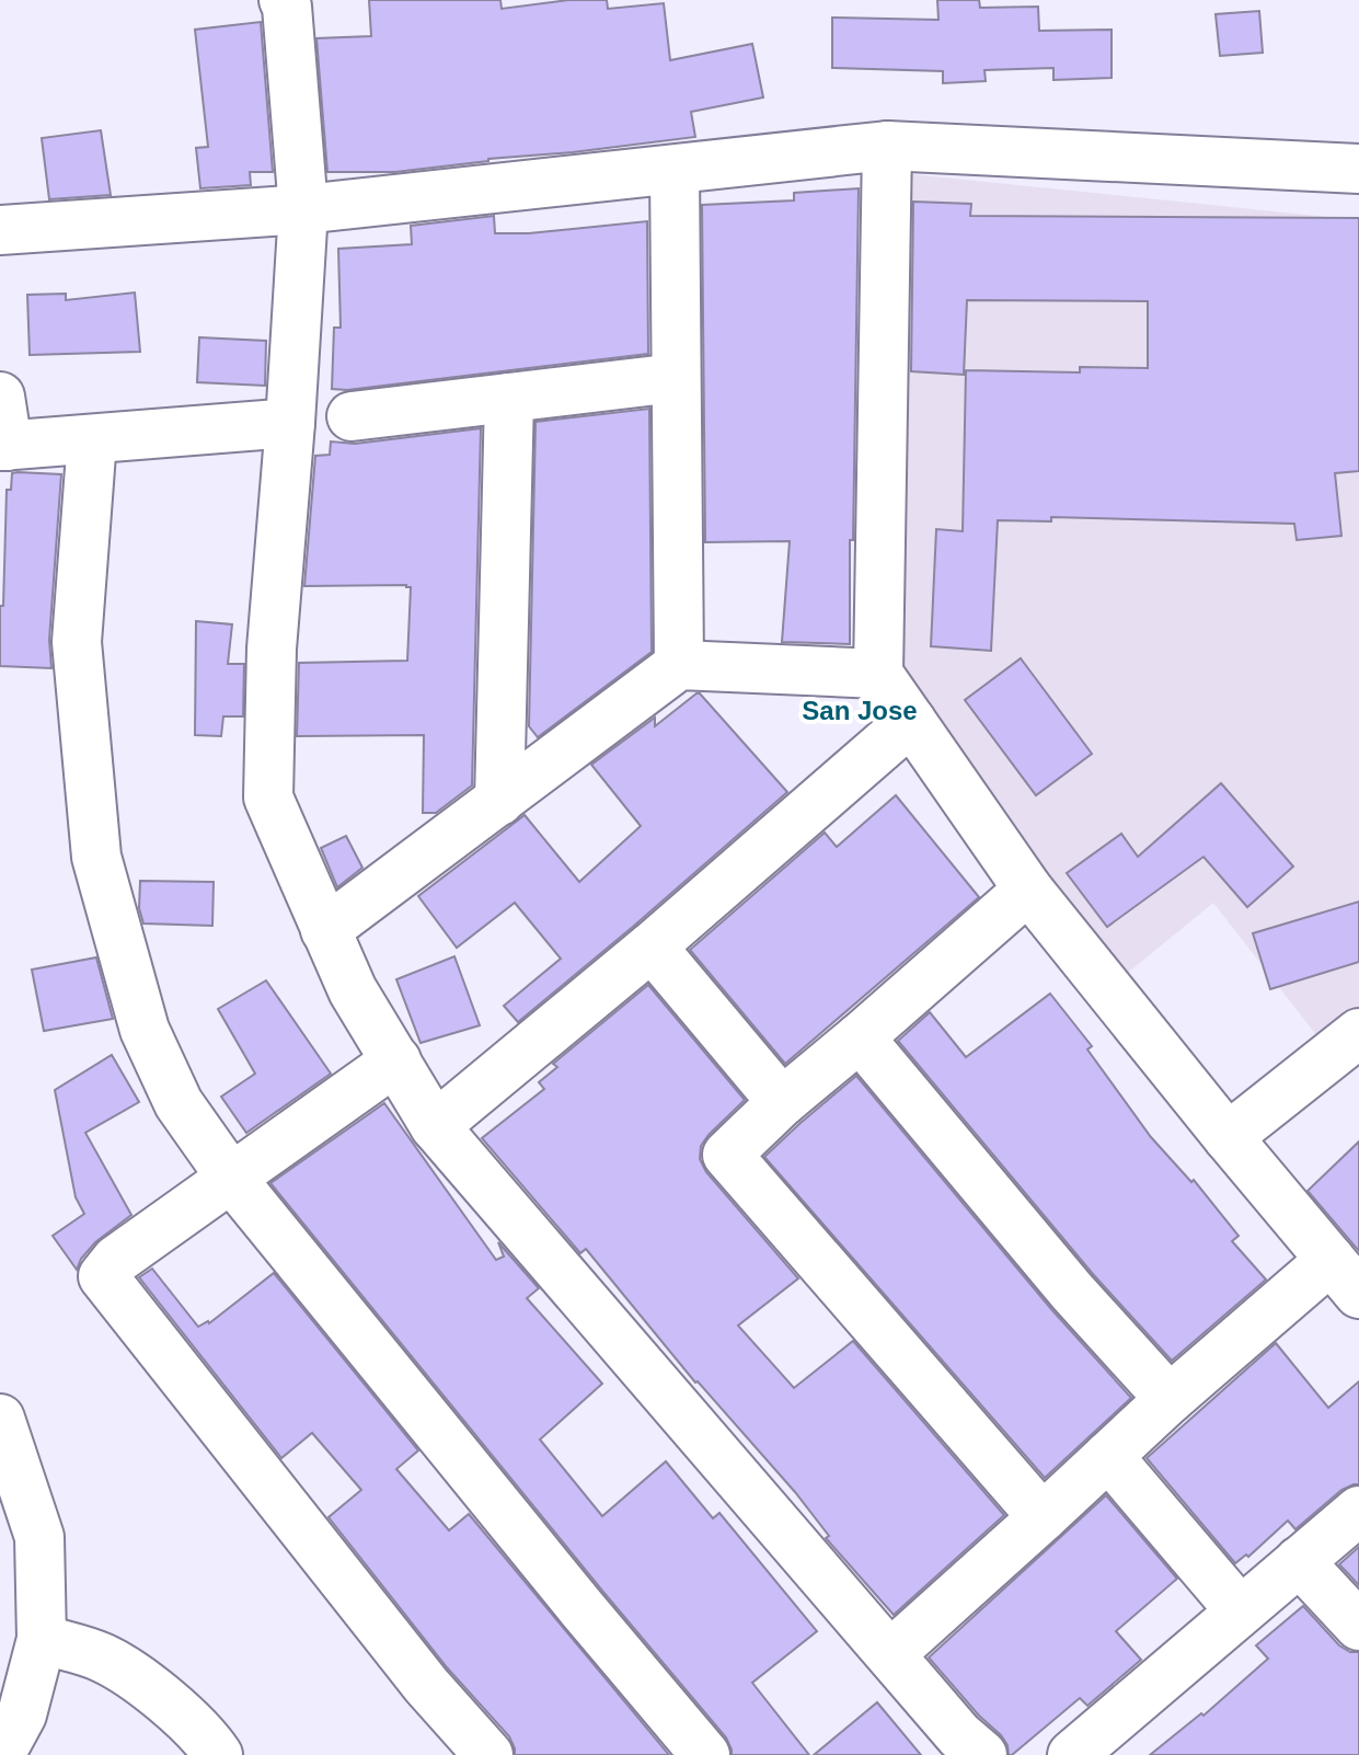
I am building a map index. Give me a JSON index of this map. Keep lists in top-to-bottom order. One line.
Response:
{"districts":["San Jose"]}
